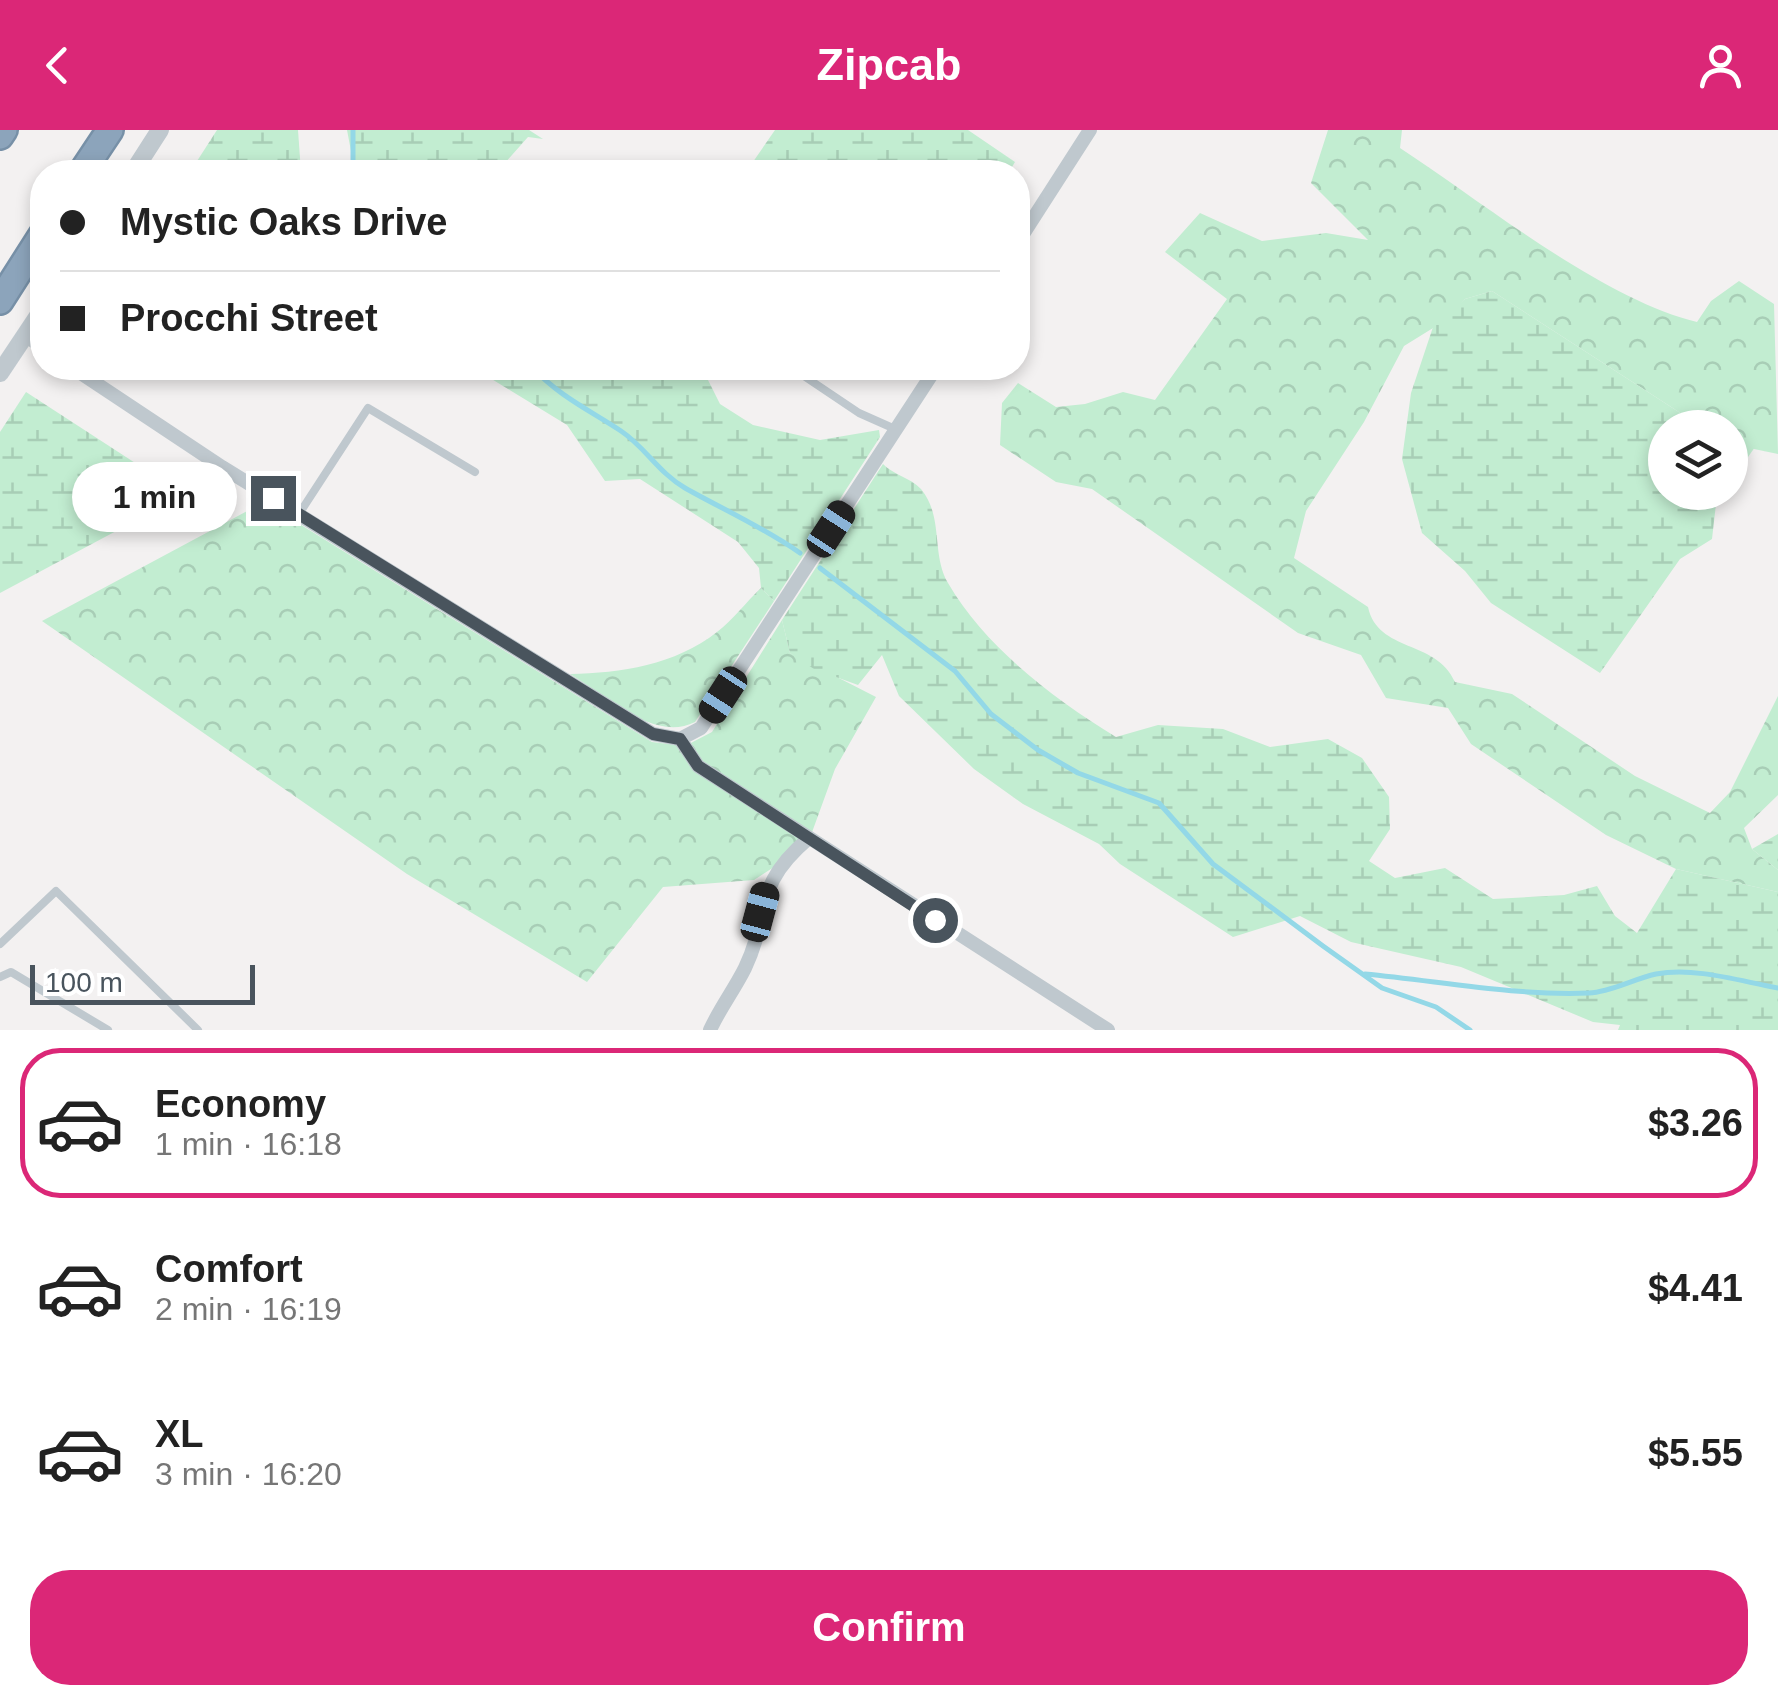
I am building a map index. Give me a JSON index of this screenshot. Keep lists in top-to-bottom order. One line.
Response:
{"scale_bar":"100 m","page":{"header":"Zipcab","banner":["Mystic Oaks Drive","Procchi Street"],"bubble":"1 min","scale":"100 m","list":[{"name":"Economy","note":"1 min · 16:18","value":"$3.26"},{"name":"Comfort","note":"2 min · 16:19","value":"$4.41"},{"name":"XL","note":"3 min · 16:20","value":"$5.55"}],"buttons":"Confirm"}}
